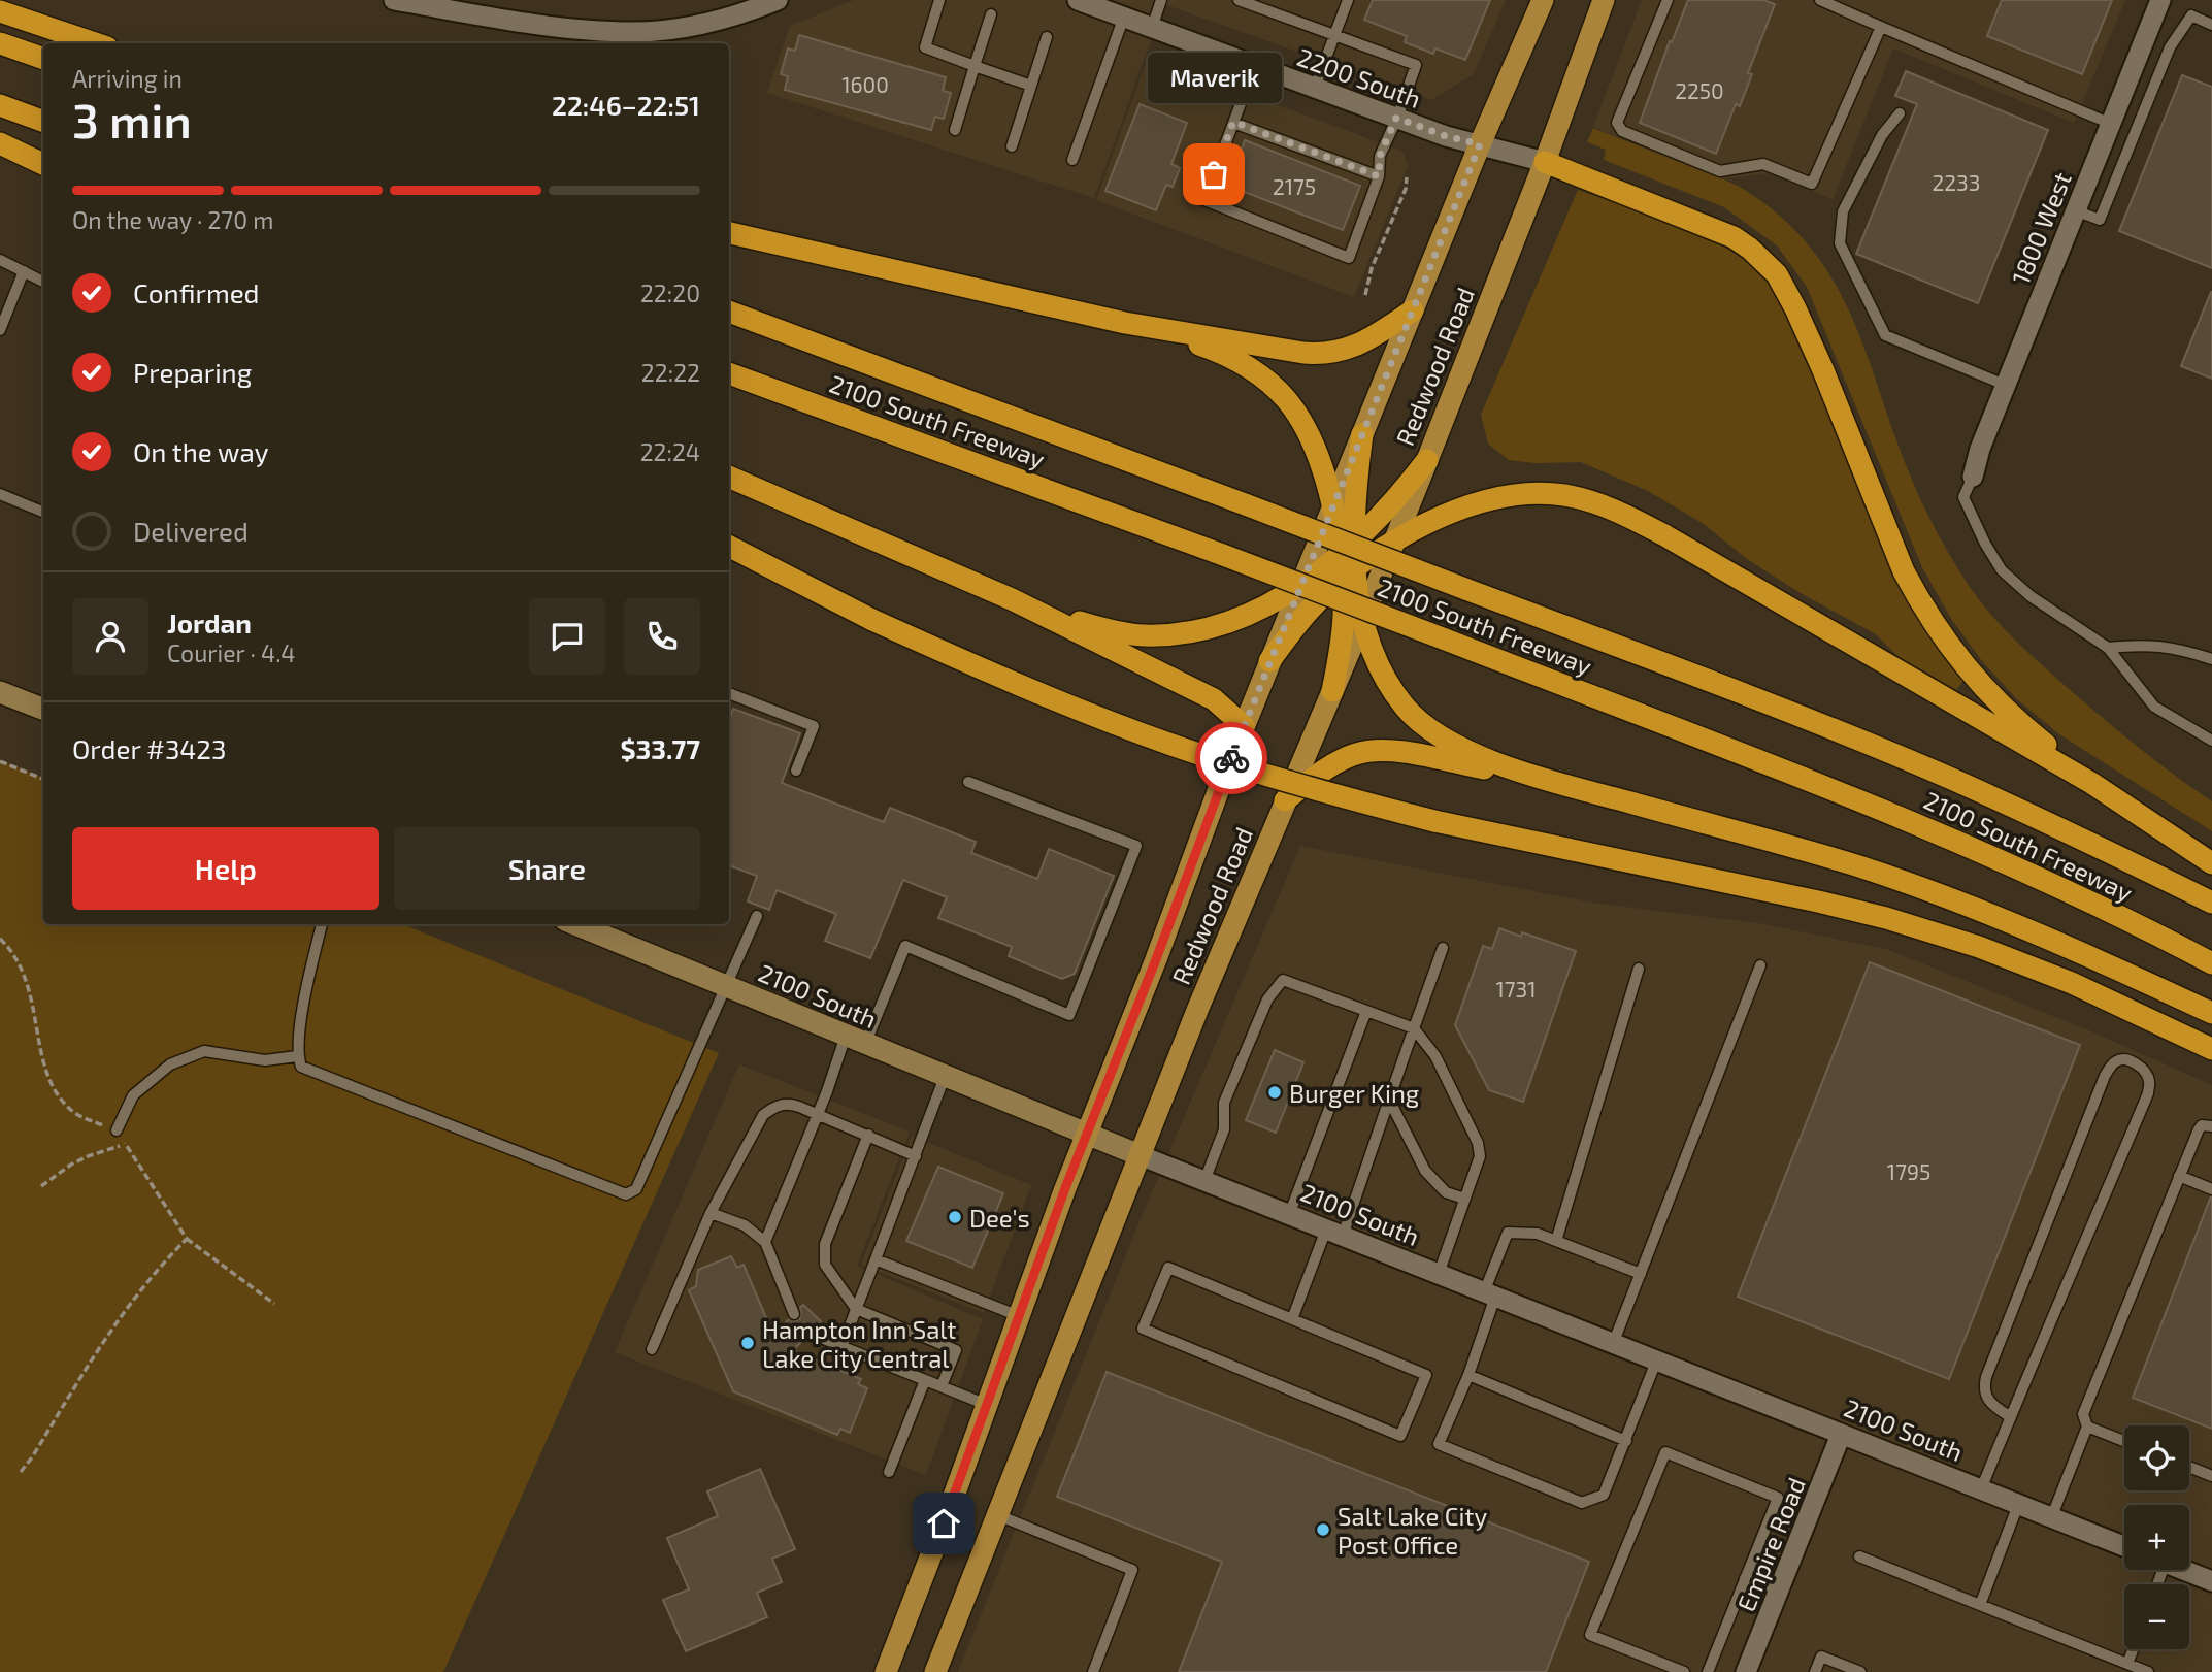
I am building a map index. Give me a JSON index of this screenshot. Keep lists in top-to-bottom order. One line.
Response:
{"streets":{"highway":["2100 South Freeway"],"main road":["Redwood Road"],"street":["2200 South","1800 West","2100 South","Empire Road"]},"crossings":[["2200 South","Redwood Road"],["Redwood Road","2100 South"],["2100 South","Empire Road"]],"places":["Maverik","Burger King","Dee's","Hampton Inn Salt Lake City Central","Salt Lake City Post Office"],"house_numbers":["1600","2250","2233","2175","1731","1795"],"page":{"heading":["3 min","Arriving in","22:46–22:51"],"panel":["Jordan","Courier · 4.4","Order #3423","$33.77"],"bubble":"Maverik","bar":"On the way · 270 m","list":[["Confirmed","22:20"],["Preparing","22:22"],["On the way","22:24"],"Delivered"],"buttons":["Help","Share"],"map_buttons":["+","−"]}}
